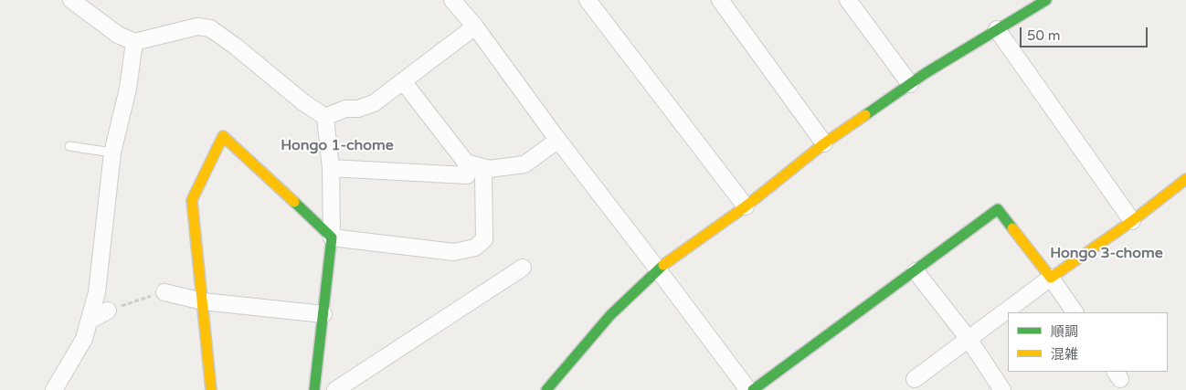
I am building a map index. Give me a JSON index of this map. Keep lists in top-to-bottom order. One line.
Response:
{"districts":["Hongo 1-chome","Hongo 3-chome"],"legend":["順調","混雑"],"scale_bar":"50 m"}
